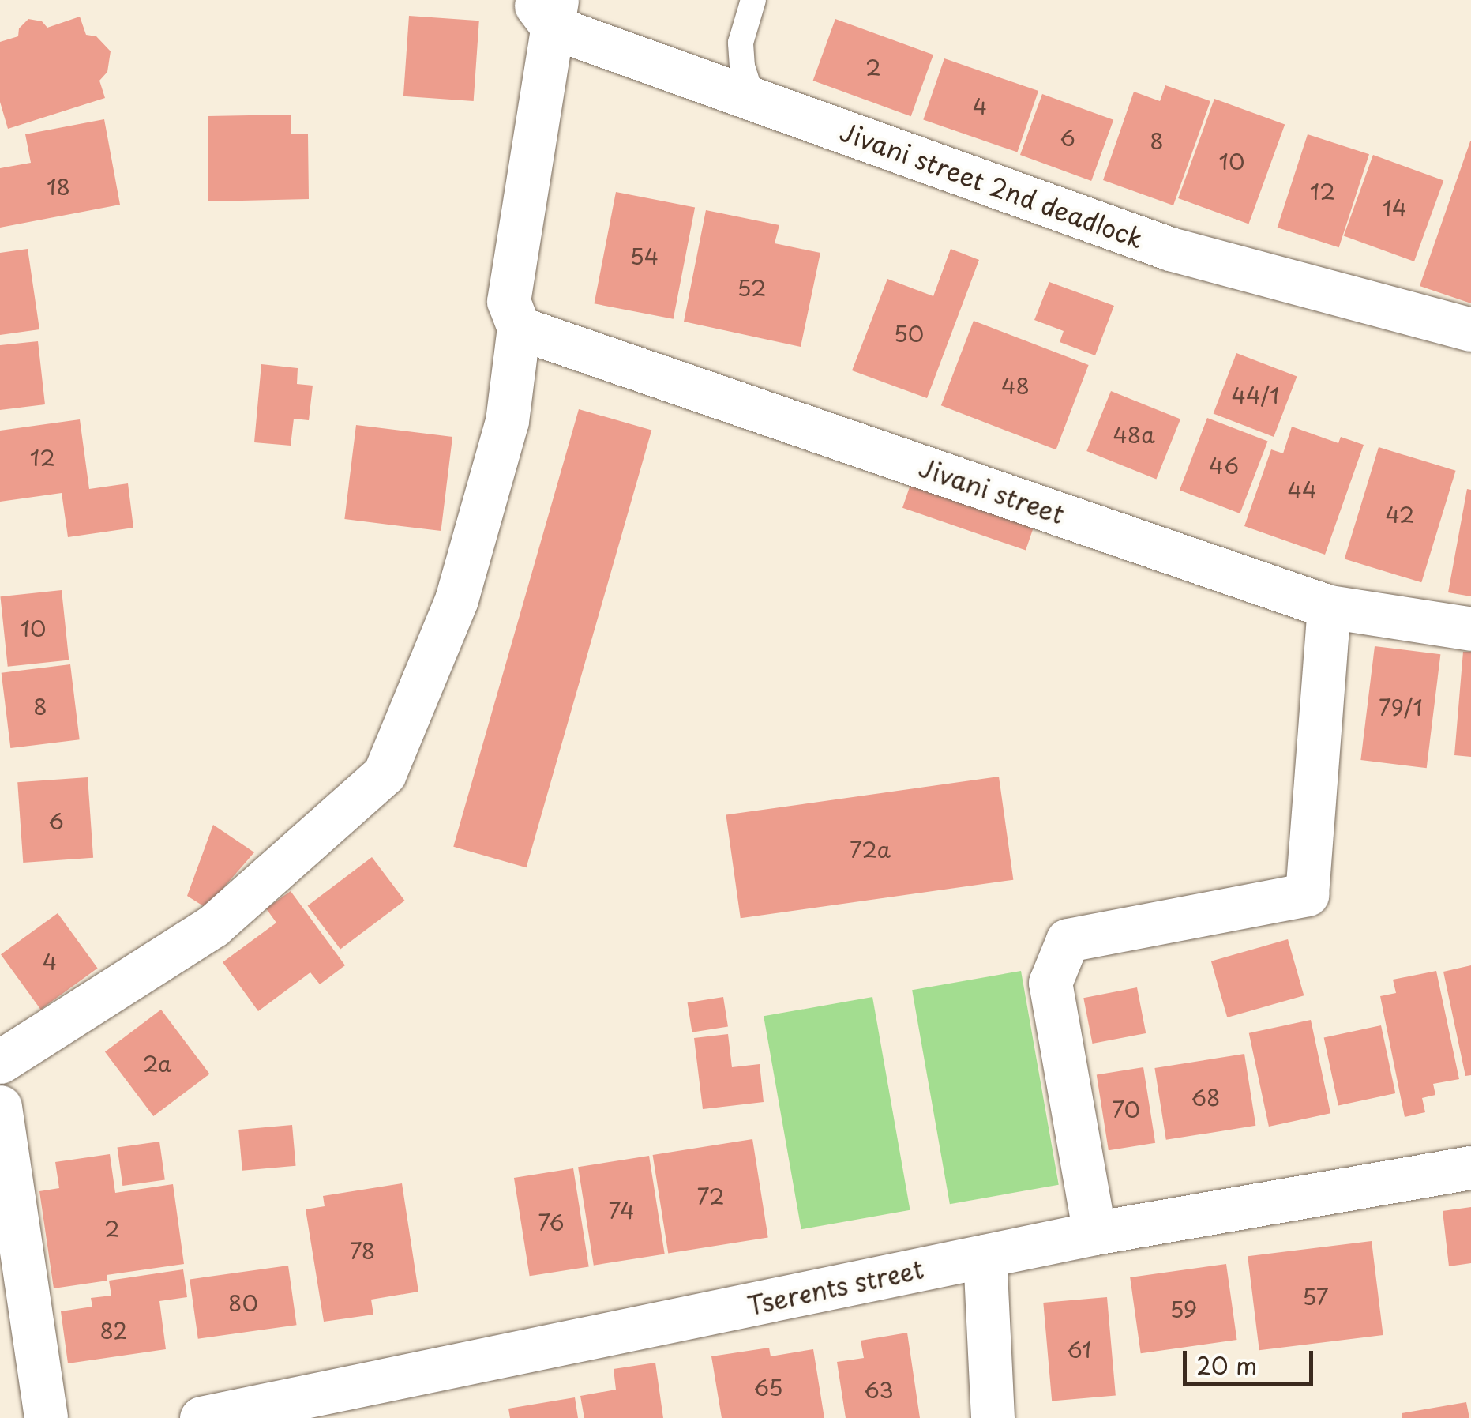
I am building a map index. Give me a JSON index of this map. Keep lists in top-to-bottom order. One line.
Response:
{"streets":{"street":["Jivani street 2nd deadlock","Jivani street","Tserents street"]},"house_numbers":["2","4","6","8","10","18","12","14","54","52","50","48","44/1","48a","12","46","44","42","10","8","79/1","6","72a","4","2a","68","70","72","74","76","2","78","57","80","59","82","61","65","63"],"scale_bar":"20 m"}
